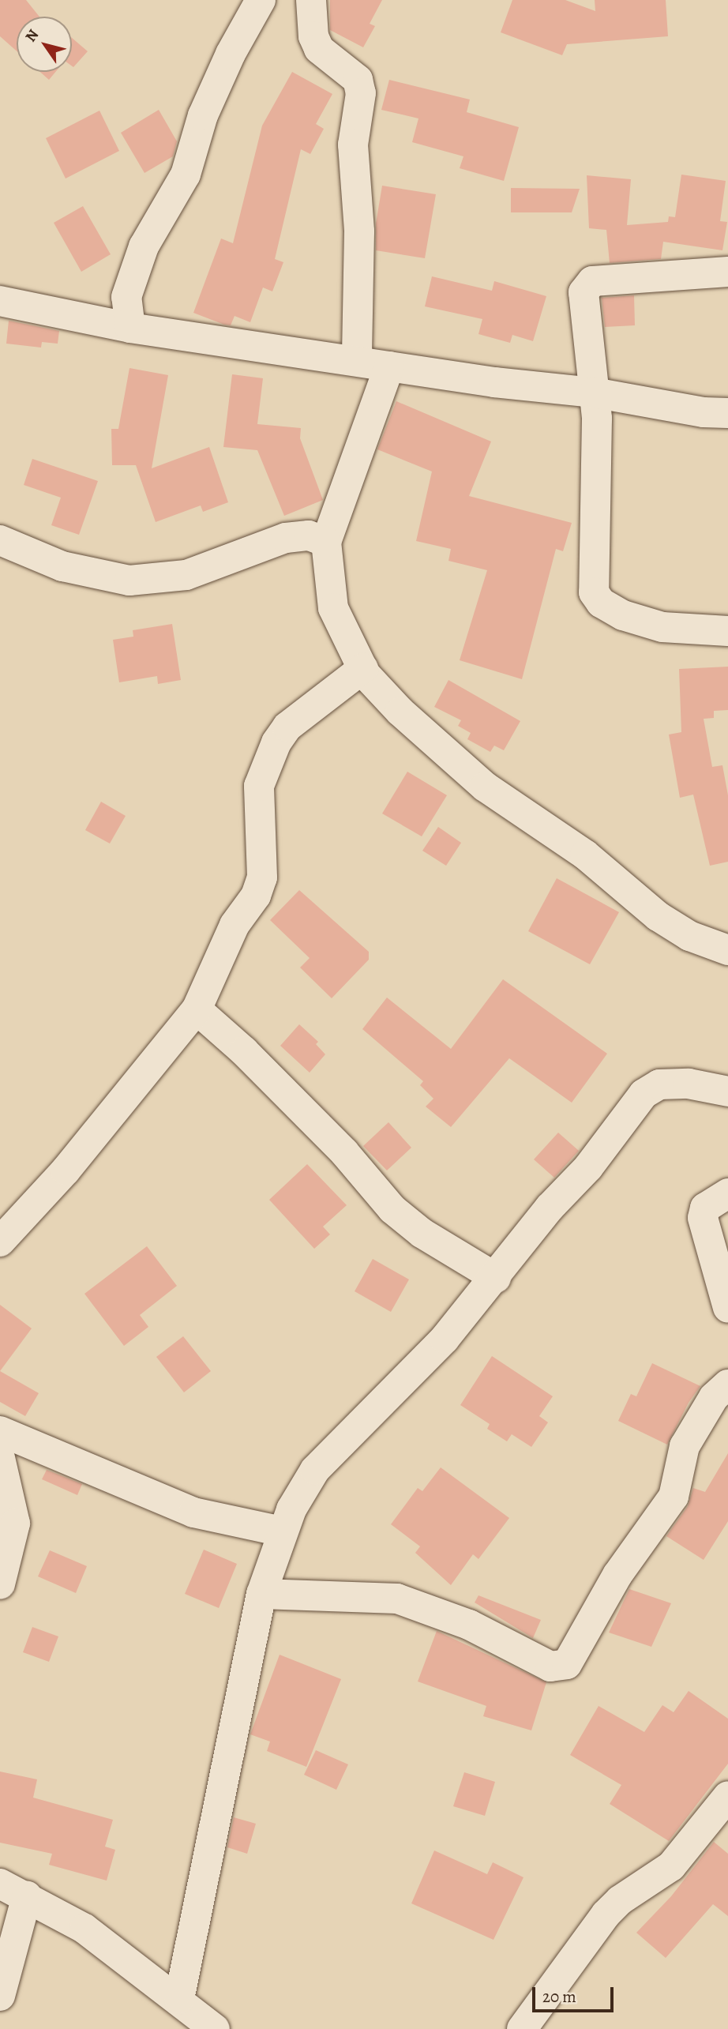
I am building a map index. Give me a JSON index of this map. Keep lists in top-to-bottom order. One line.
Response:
{"scale_bar":"20 m","north":"top left"}
